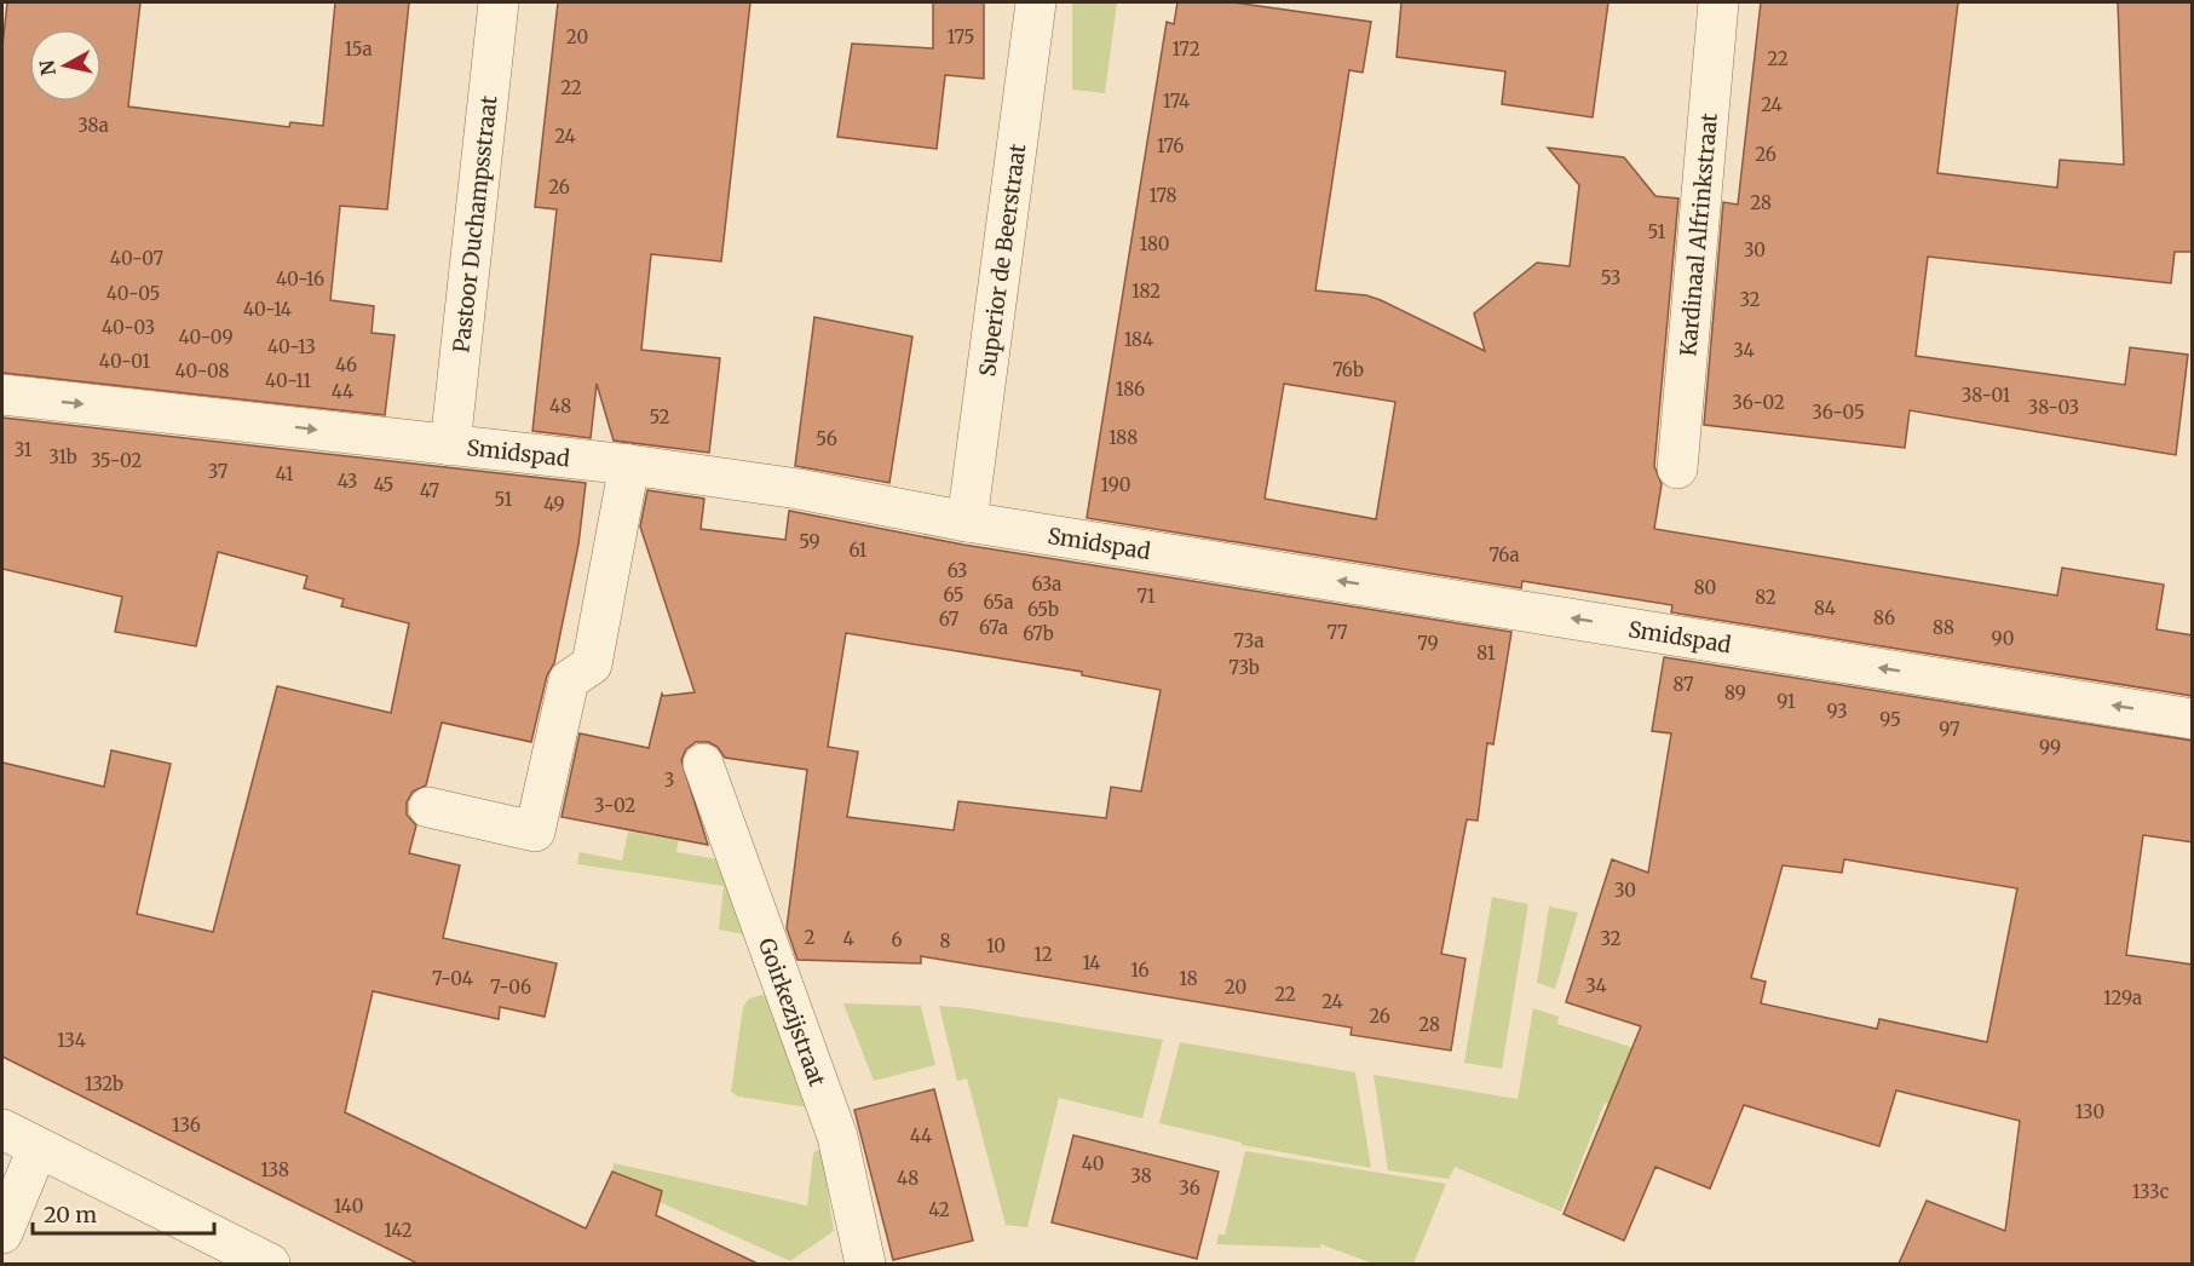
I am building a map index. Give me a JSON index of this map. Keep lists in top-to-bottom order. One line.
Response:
{"streets":{"street":["Pastoor Duchampsstraat","Kardinaal Alfrinkstraat","Superior de Beerstraat","Smidspad","Goirkezijstraat"]},"crossings":[["Pastoor Duchampsstraat","Smidspad"],["Superior de Beerstraat","Smidspad"]],"house_numbers":["20","175","15a","172","22","22","174","24","38a","24","176","26","26","178","28","51","180","30","40-07","53","40-16","182","40-05","32","40-14","40-03","40-09","184","40-13","34","40-01","46","76b","40-08","40-11","186","44","38-01","36-02","48","38-03","36-05","52","188","56","31","31b","35-02","37","41","43","45","190","47","51","49","59","61","76a","63","63a","80","65","71","82","65a","84","65b","86","67","67a","88","77","67b","90","73a","79","81","73b","87","89","91","93","95","97","99","3","3-02","30","2","4","32","6","8","10","12","14","16","7-04","18","34","7-06","20","22","129a","24","26","28","134","132b","130","136","44","40","138","38","48","36","133c","140","42","142"],"scale_bar":"20 m","north":"left"}
